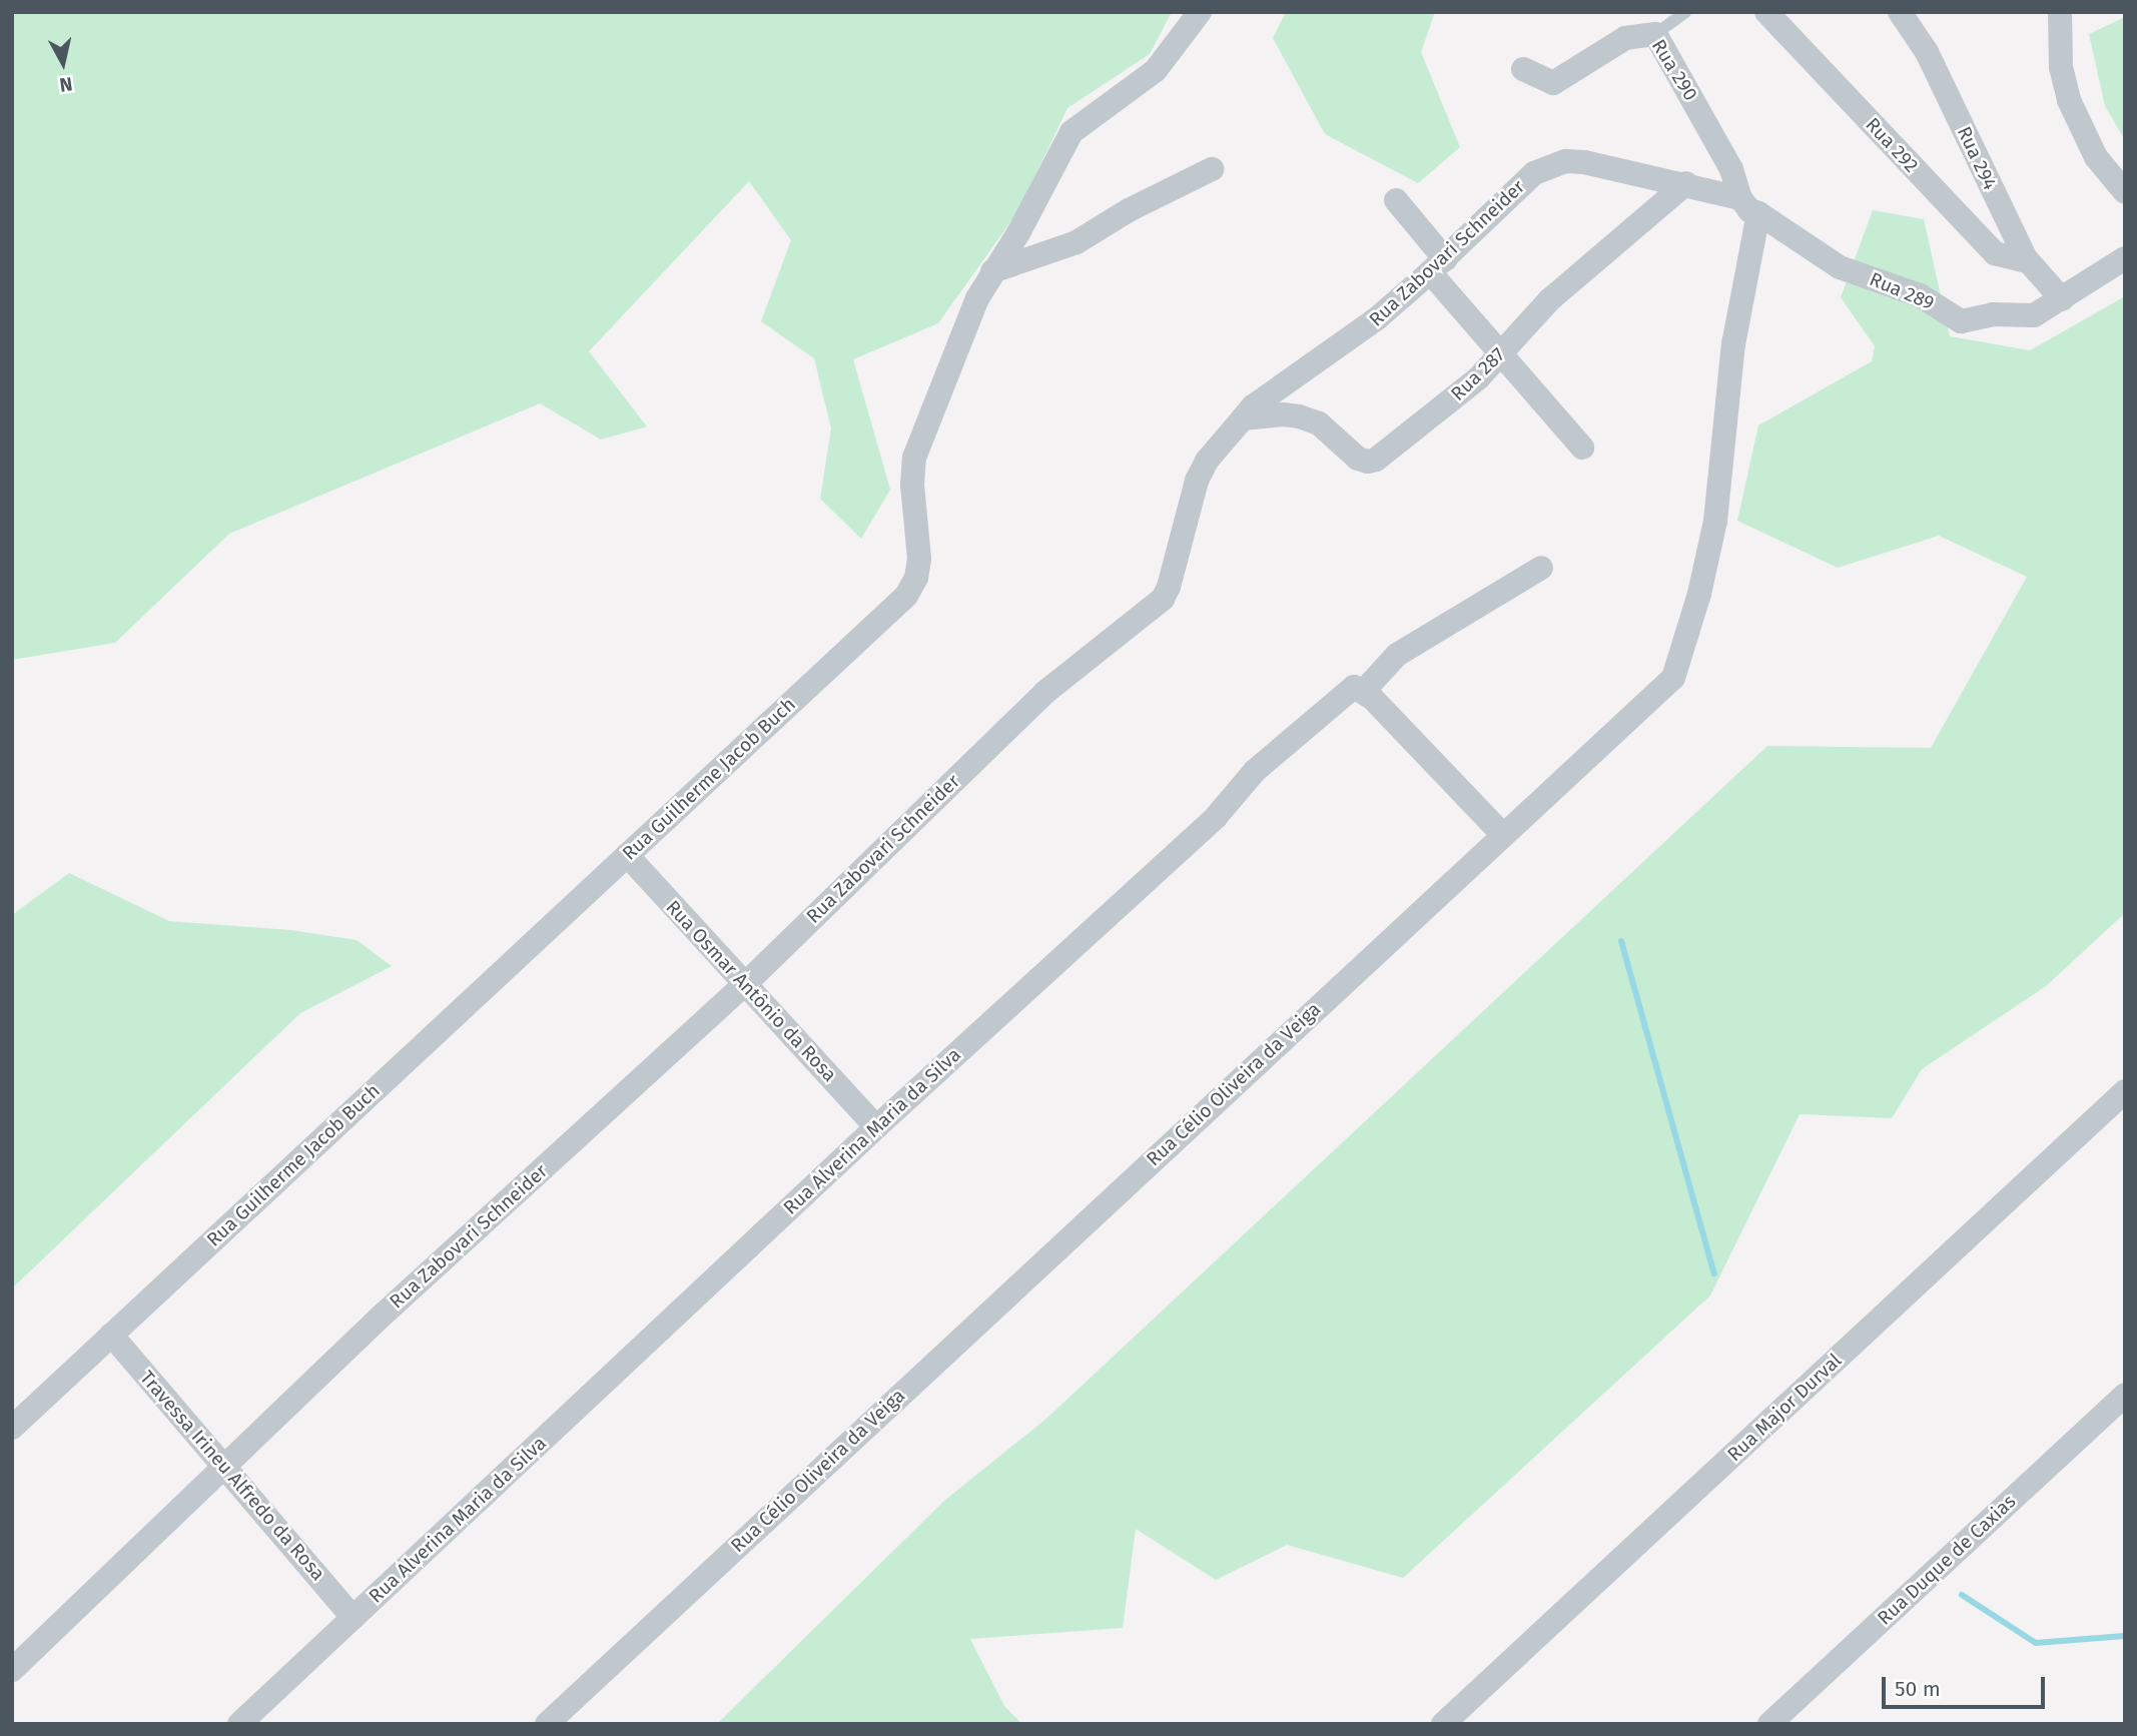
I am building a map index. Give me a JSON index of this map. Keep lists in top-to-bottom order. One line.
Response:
{"streets":{"street":["Rua 290","Rua 292","Rua 294","Rua Zabovari Schneider","Rua 289","Rua 287","Rua Guilherme Jacob Buch","Rua Osmar Antônio da Rosa","Rua Célio Oliveira da Veiga","Rua Alverina Maria da Silva","Rua Major Durval","Travessa Irineu Alfredo da Rosa","Rua Duque de Caxias"]},"crossings":[["Rua 290","Rua Zabovari Schneider"],["Rua 290","Rua 289"],["Rua 290","Rua Célio Oliveira da Veiga"],["Rua 292","Rua 294"],["Rua 294","Rua 289"],["Rua Zabovari Schneider","Rua 289"],["Rua Zabovari Schneider","Rua 287"],["Rua Zabovari Schneider","Rua Osmar Antônio da Rosa"],["Rua Zabovari Schneider","Rua Célio Oliveira da Veiga"],["Rua Zabovari Schneider","Travessa Irineu Alfredo da Rosa"],["Rua 289","Rua Célio Oliveira da Veiga"],["Rua Guilherme Jacob Buch","Rua Osmar Antônio da Rosa"],["Rua Guilherme Jacob Buch","Travessa Irineu Alfredo da Rosa"],["Rua Osmar Antônio da Rosa","Rua Alverina Maria da Silva"],["Rua Alverina Maria da Silva","Travessa Irineu Alfredo da Rosa"]],"scale_bar":"50 m","north":"bottom"}
